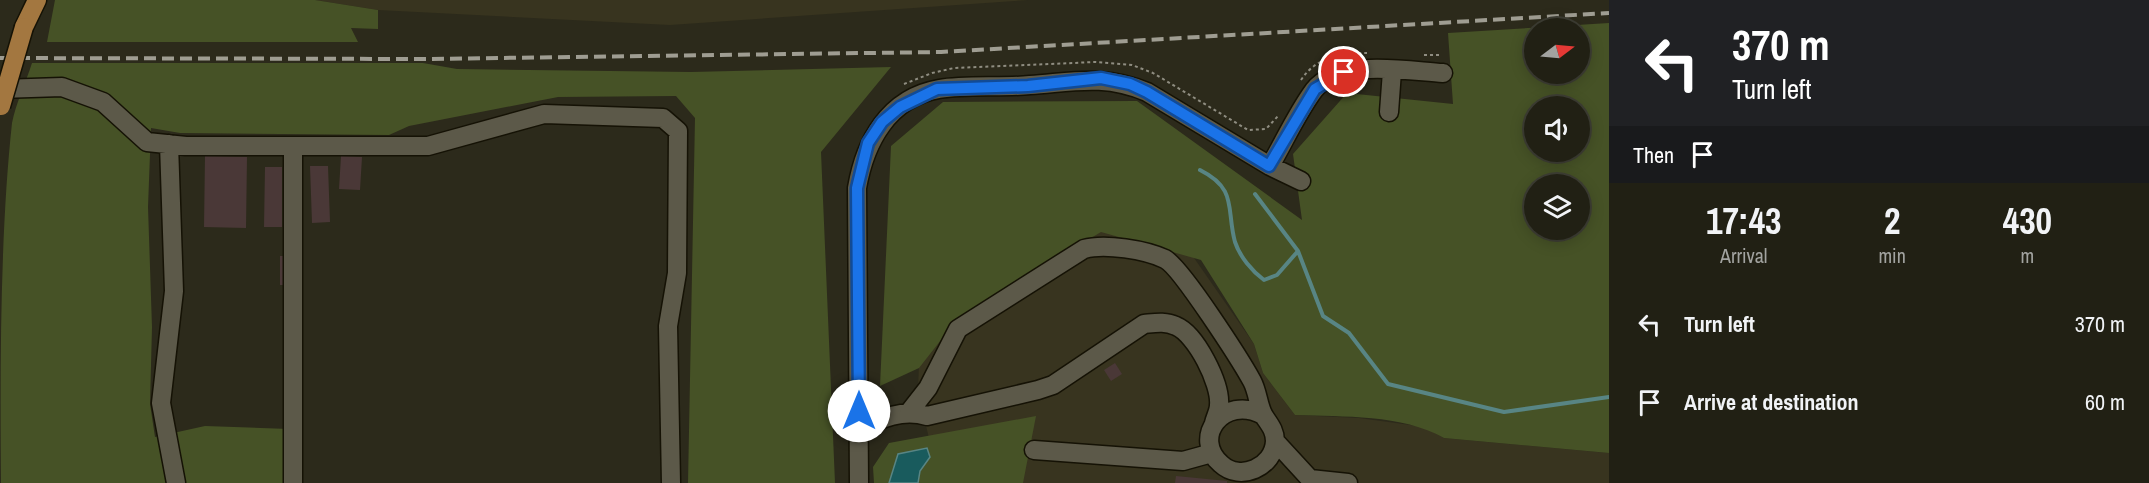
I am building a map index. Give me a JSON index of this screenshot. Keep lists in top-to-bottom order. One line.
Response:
{"north":"right","page":{"turn":["370 m","Turn left"],"then":"Then","eta":["17:43","Arrival","2","min","430","m"],"list":[{"name":"Turn left","value":"370 m"},{"name":"Arrive at destination","value":"60 m"}]}}
